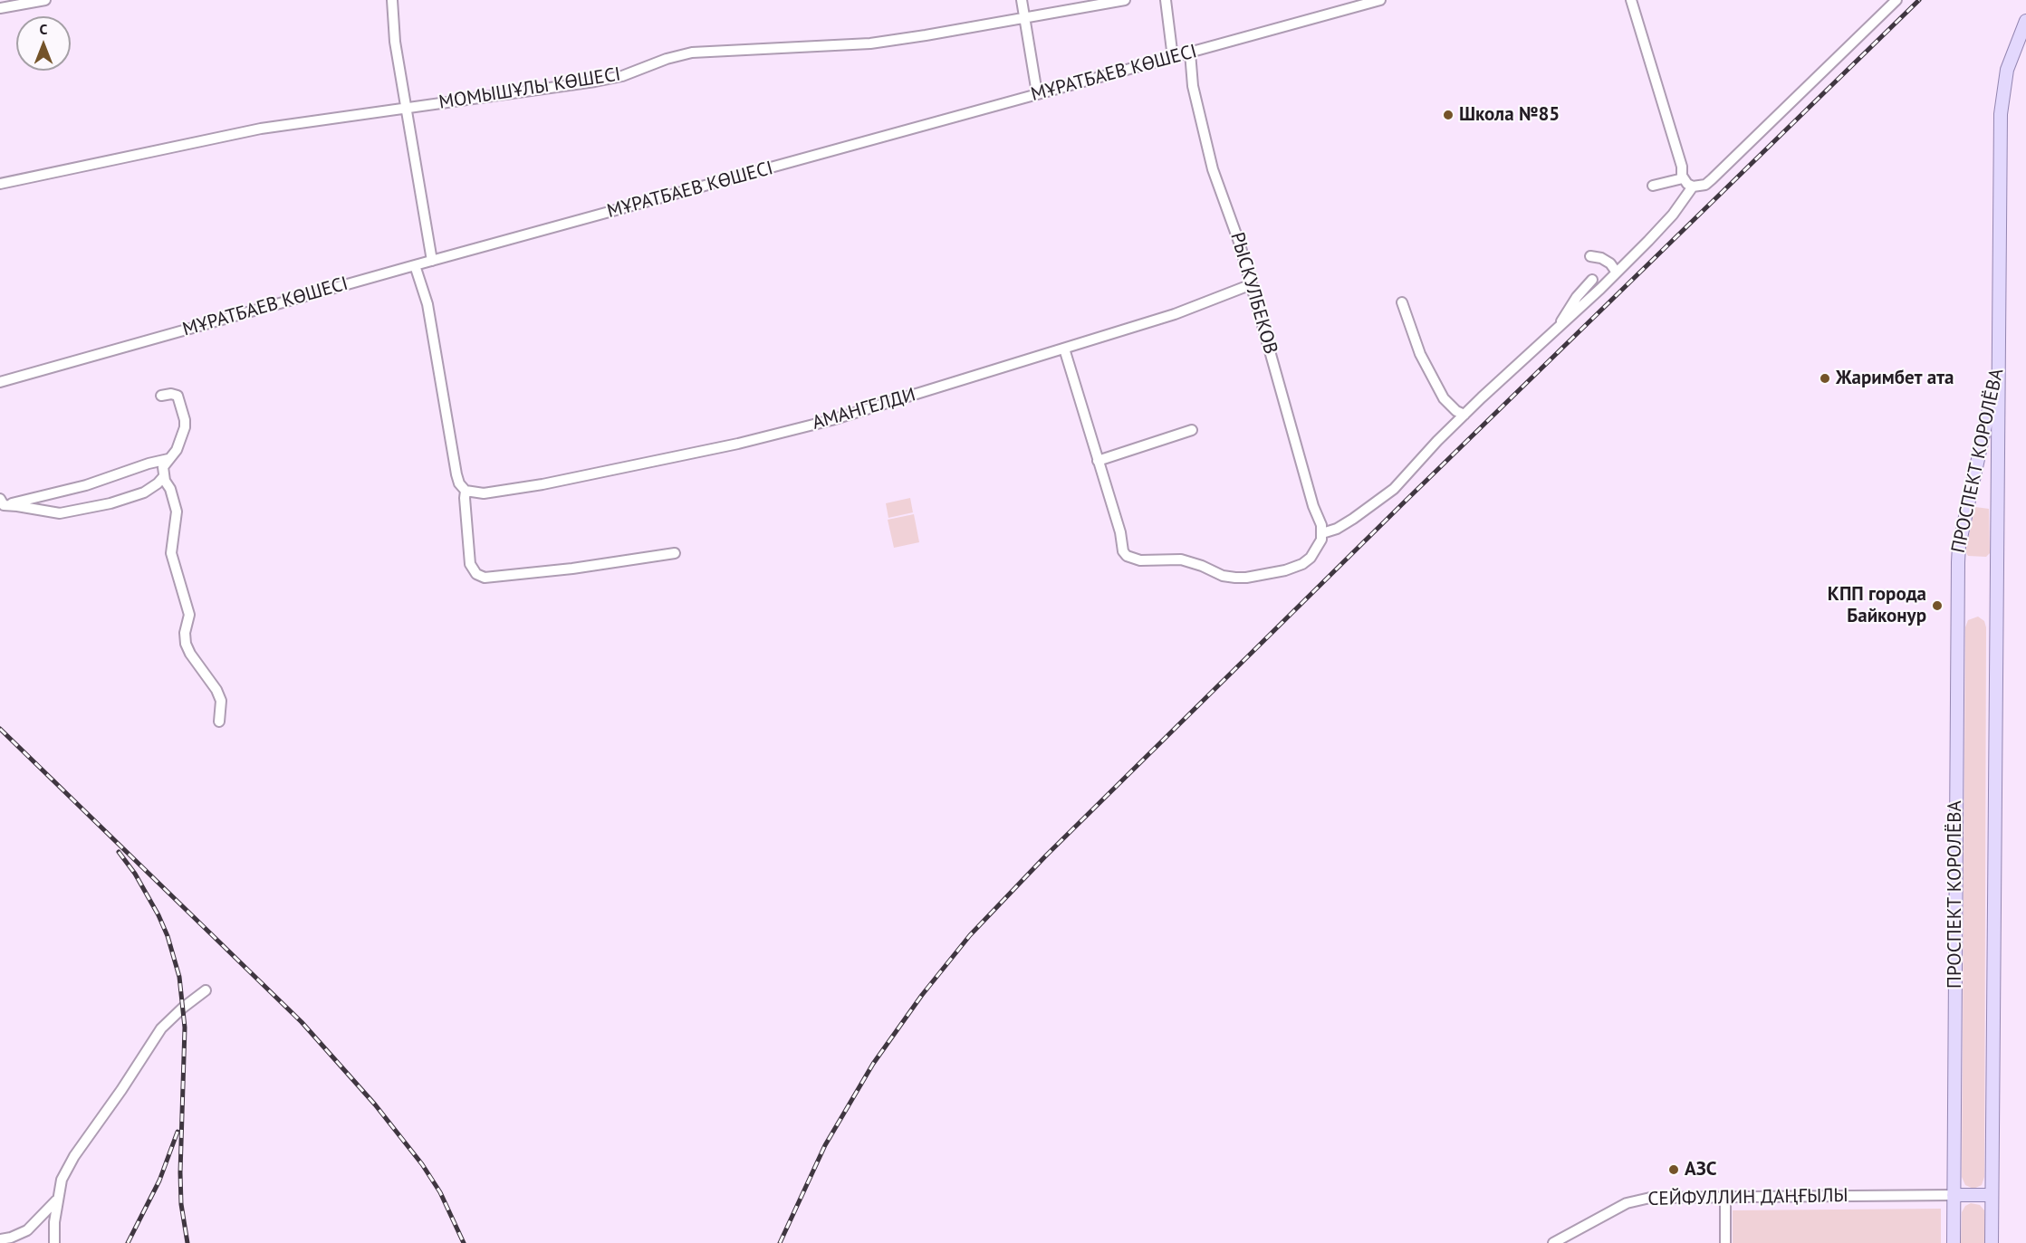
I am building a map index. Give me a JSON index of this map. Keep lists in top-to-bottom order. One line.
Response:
{"streets":{"main road":["ПРОСПЕКТ КОРОЛЁВА"],"street":["МҰРАТБАЕВ КӨШЕСІ","МОМЫШҰЛЫ КӨШЕСІ","РЫСКУЛБЕКОВ","АМАНГЕЛДИ","СЕЙФУЛЛИН ДАҢҒЫЛЫ"]},"crossings":[["МҰРАТБАЕВ КӨШЕСІ","РЫСКУЛБЕКОВ"],["РЫСКУЛБЕКОВ","АМАНГЕЛДИ"],["ПРОСПЕКТ КОРОЛЁВА","СЕЙФУЛЛИН ДАҢҒЫЛЫ"]],"places":["Школа №85","Жаримбет ата","КПП города Байконур","АЗС"],"north":"top"}
